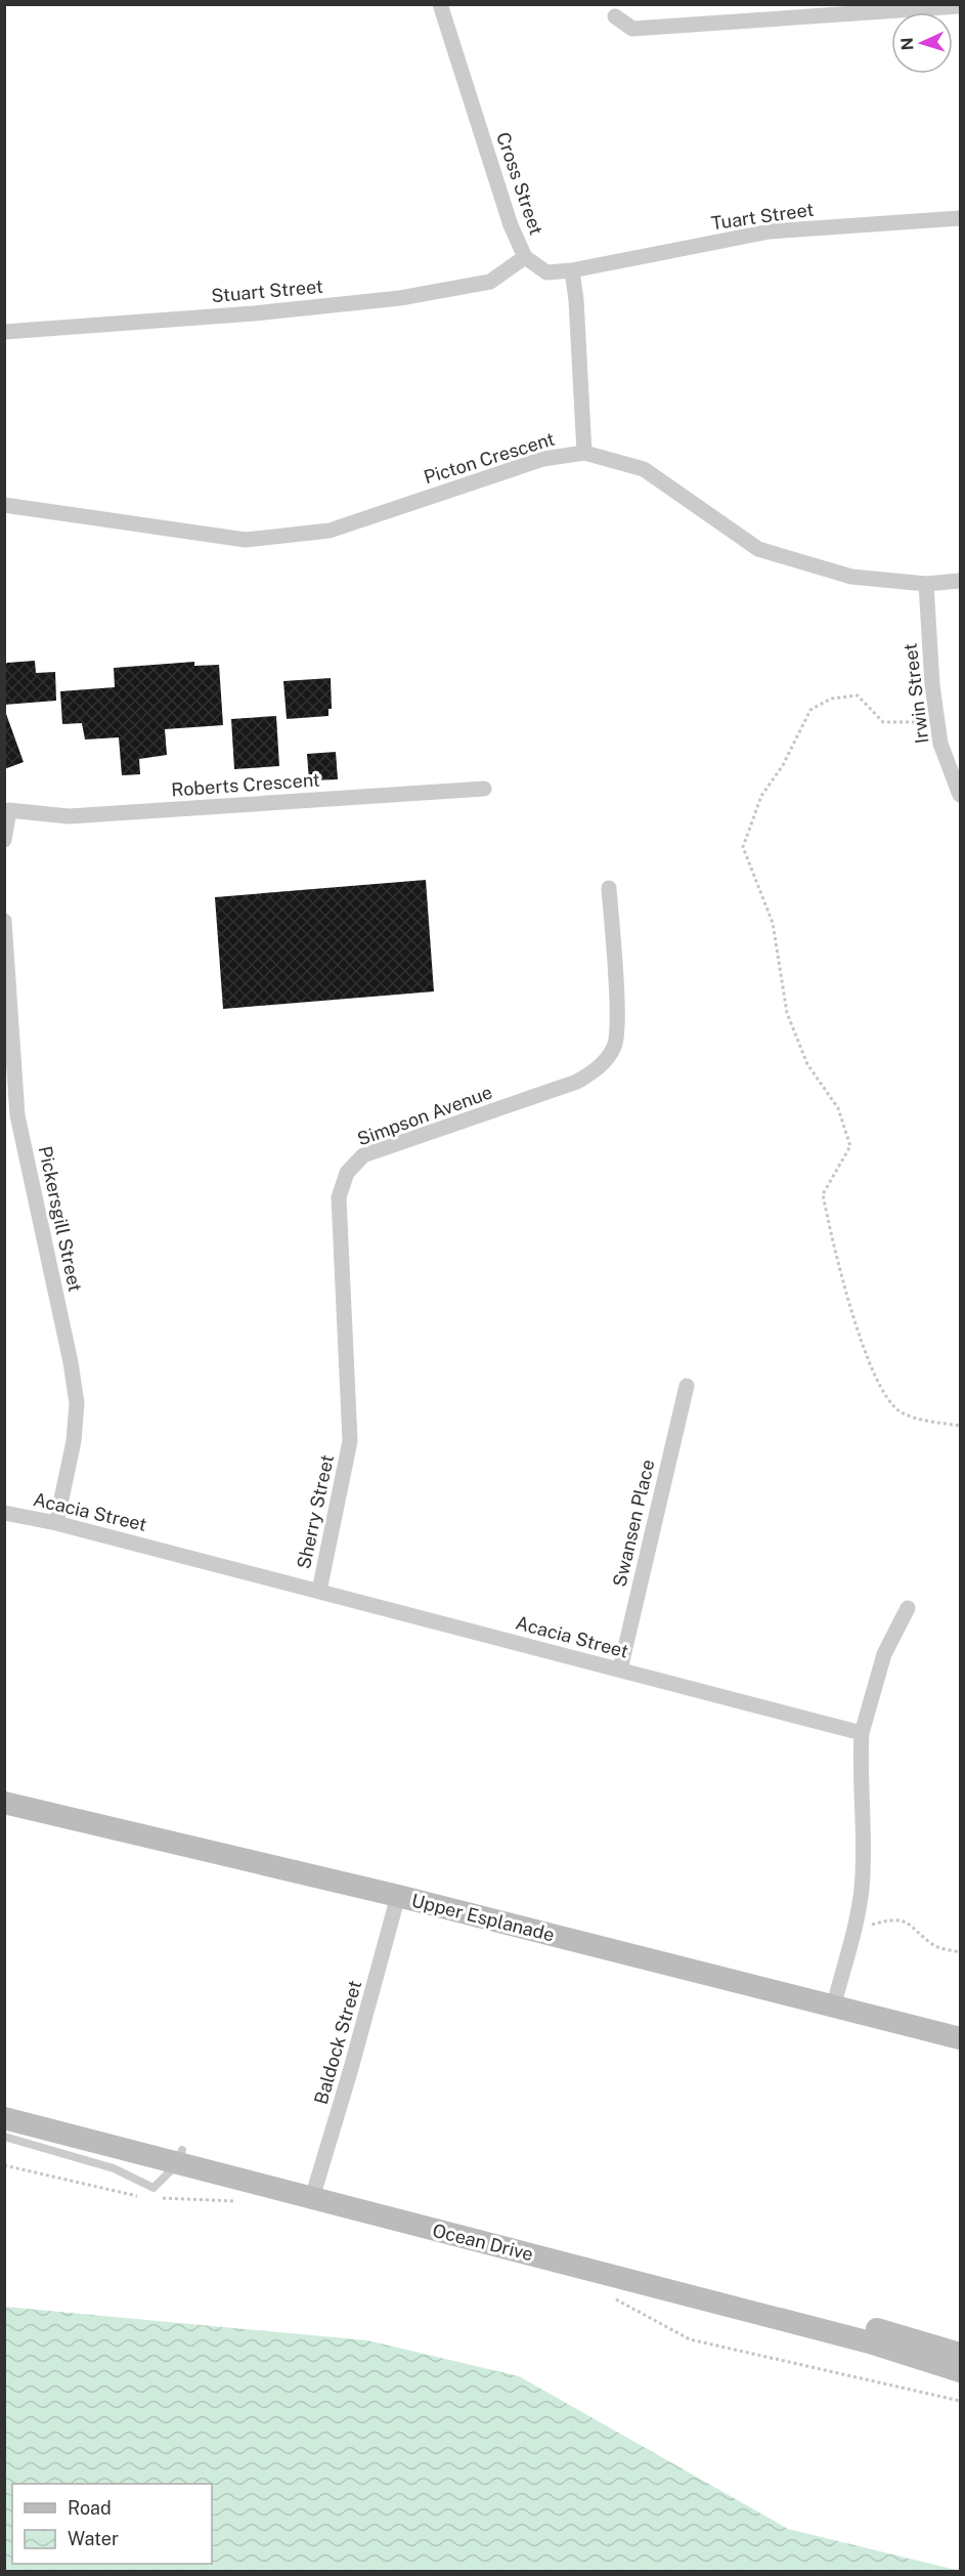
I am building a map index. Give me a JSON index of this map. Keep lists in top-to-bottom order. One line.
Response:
{"streets":{"main road":["Upper Esplanade","Ocean Drive"],"street":["Cross Street","Tuart Street","Stuart Street","Picton Crescent","Irwin Street","Roberts Crescent","Simpson Avenue","Pickersgill Street","Acacia Street","Sherry Street","Swansen Place","Baldock Street"]},"crossings":[["Cross Street","Tuart Street"],["Cross Street","Stuart Street"],["Picton Crescent","Irwin Street"],["Simpson Avenue","Sherry Street"],["Pickersgill Street","Acacia Street"],["Acacia Street","Sherry Street"],["Acacia Street","Swansen Place"],["Upper Esplanade","Baldock Street"],["Baldock Street","Ocean Drive"]],"legend":["Road","Water"],"north":"left"}
